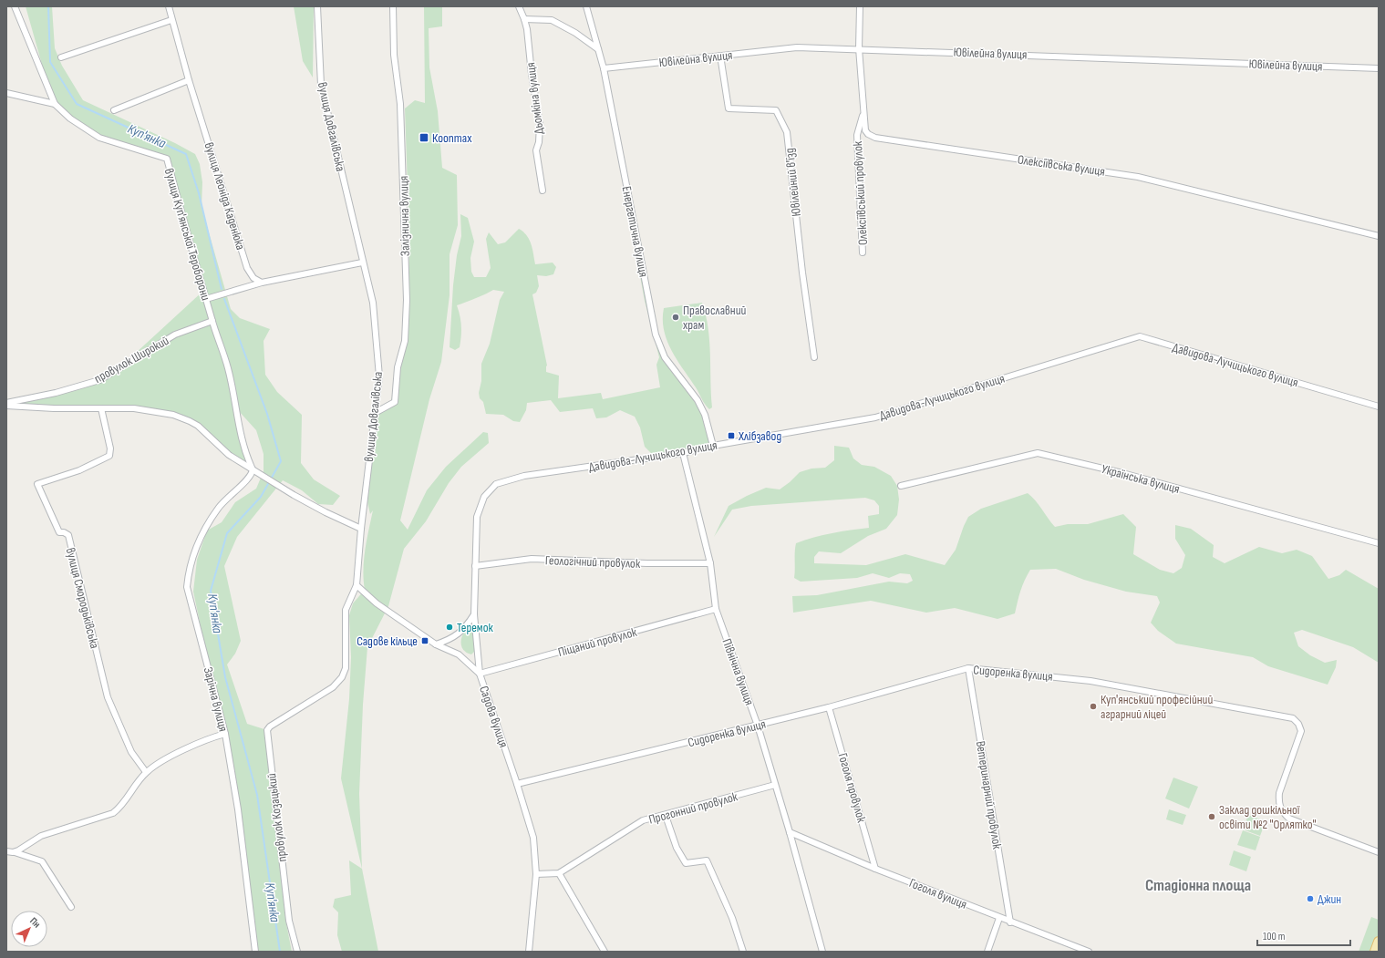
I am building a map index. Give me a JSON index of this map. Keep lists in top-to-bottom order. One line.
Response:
{"streets":{"street":["Ювілейна вулиця","Дьомкіна вулиця","вулиця Довгалівська","Олексіївська вулиця","Ювілейний в'їзд","Олексіївський провулок","вулиця Леоніда Каденюка","Залізнична вулиця","Енергетична вулиця","вулиця Куп'янської Тероборони","провулок Широкий","Давидова-Лучицького вулиця","Українська вулиця","Геологічний провулок","вулиця Смородьківська","Піщаний провулок","Північна вулиця","Сидоренка вулиця","Зарічна вулиця","Садова вулиця","Гоголя провулок","Ветеринарний провулок","Прогонний провулок","провулок Козацький","Гоголя вулиця"]},"crossings":[["Ювілейна вулиця","Олексіївська вулиця"],["Ювілейна вулиця","Ювілейний в'їзд"],["Ювілейна вулиця","Енергетична вулиця"],["вулиця Довгалівська","Залізнична вулиця"],["вулиця Довгалівська","провулок Козацький"],["Олексіївська вулиця","Олексіївський провулок"],["Енергетична вулиця","Давидова-Лучицького вулиця"],["вулиця Куп'янської Тероборони","провулок Широкий"],["вулиця Куп'янської Тероборони","Зарічна вулиця"],["Давидова-Лучицького вулиця","Північна вулиця"],["Давидова-Лучицького вулиця","Садова вулиця"],["Геологічний провулок","Північна вулиця"],["Геологічний провулок","Садова вулиця"],["Піщаний провулок","Північна вулиця"],["Піщаний провулок","Садова вулиця"],["Північна вулиця","Сидоренка вулиця"],["Північна вулиця","Прогонний провулок"],["Північна вулиця","Гоголя вулиця"],["Сидоренка вулиця","Садова вулиця"],["Сидоренка вулиця","Гоголя провулок"],["Сидоренка вулиця","Ветеринарний провулок"],["Садова вулиця","Прогонний провулок"],["Гоголя провулок","Гоголя вулиця"],["Ветеринарний провулок","Гоголя вулиця"]],"districts":["Стадіонна площа"],"water":["Куп'янка"],"places":{"transit":["Кооптах","Хлібзавод","Садове кільце"],"other":["Православний храм","Теремок","Куп'янський професійний аграрний ліцей","Заклад дошкільної освіти №2 \"Орлятко\"","Джин"]},"scale_bar":"100 m","north":"top right"}
